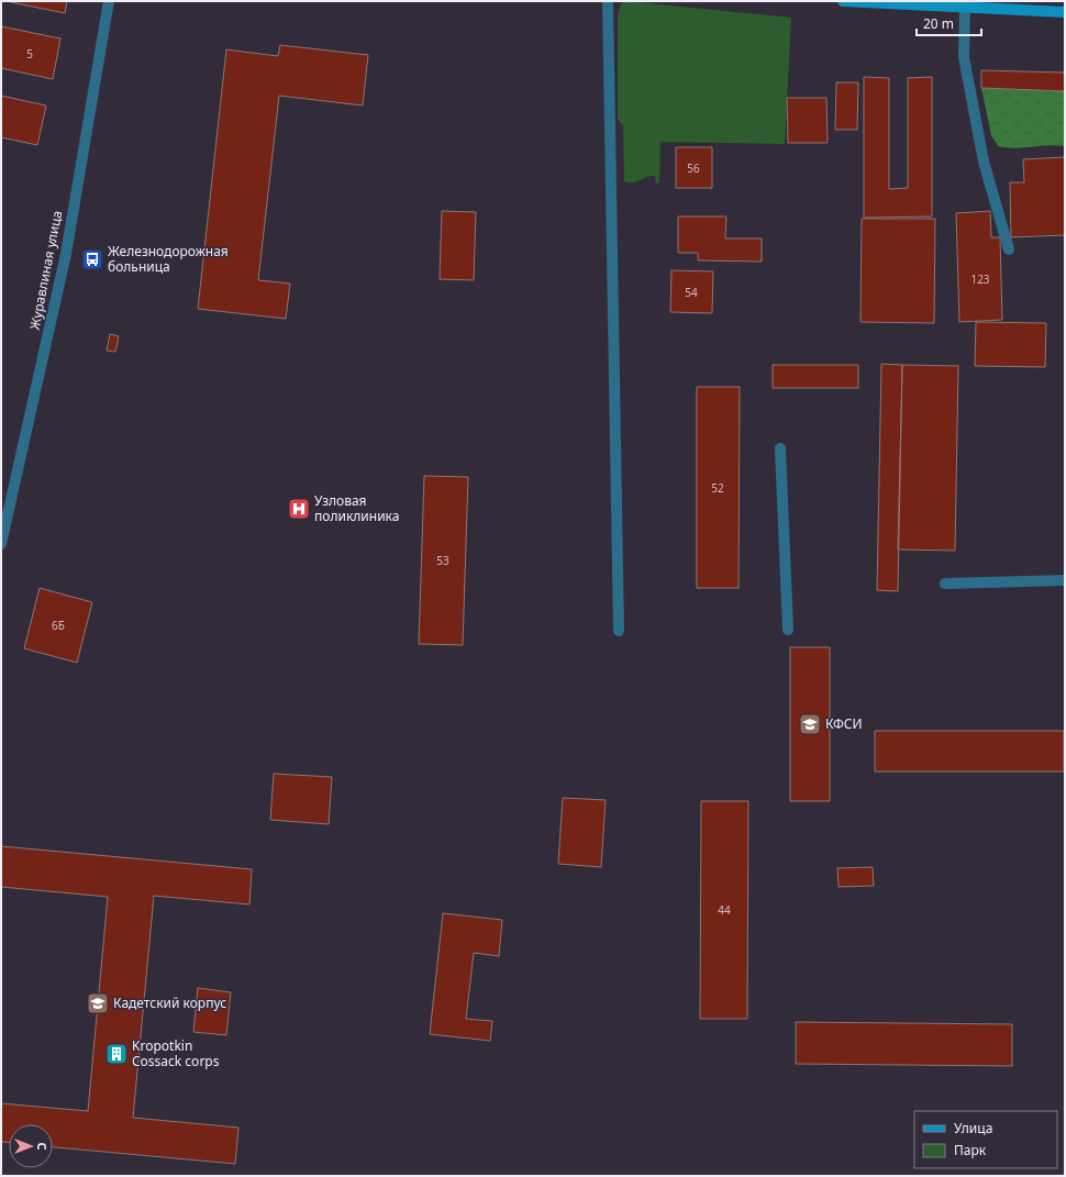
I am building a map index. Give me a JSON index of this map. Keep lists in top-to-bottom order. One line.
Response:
{"streets":{"street":["Журавлиная улица"]},"places":{"bus stop":["Железнодорожная больница"],"hospital":["Узловая поликлиника"],"school or university":["КФСИ","Кадетский корпус"],"building":["Kropotkin Cossack corps"]},"house_numbers":["5","56","123","54","52","53","6Б","44"],"legend":["Улица","Парк"],"scale_bar":"20 m","north":"right"}
